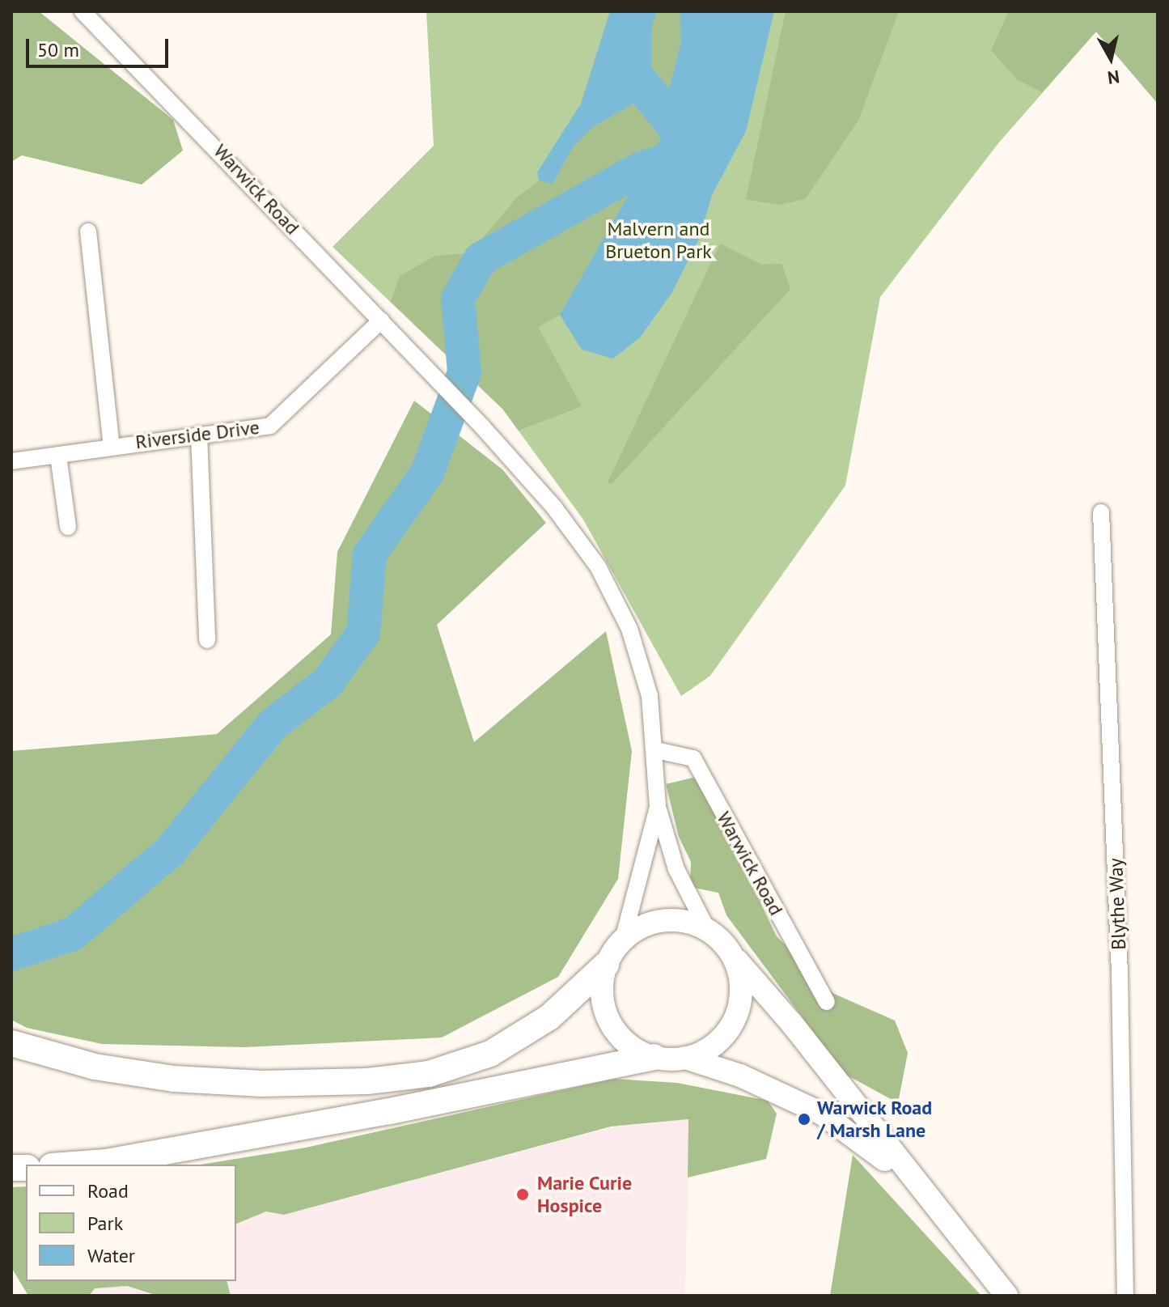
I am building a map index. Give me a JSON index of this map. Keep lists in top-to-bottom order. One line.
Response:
{"streets":{"street":["Warwick Road","Riverside Drive","Blythe Way"]},"crossings":[["Warwick Road","Riverside Drive"]],"parks":["Malvern and Brueton Park"],"places":["Warwick Road / Marsh Lane","Marie Curie Hospice"],"legend":["Road","Park","Water"],"scale_bar":"50 m","north":"bottom"}
